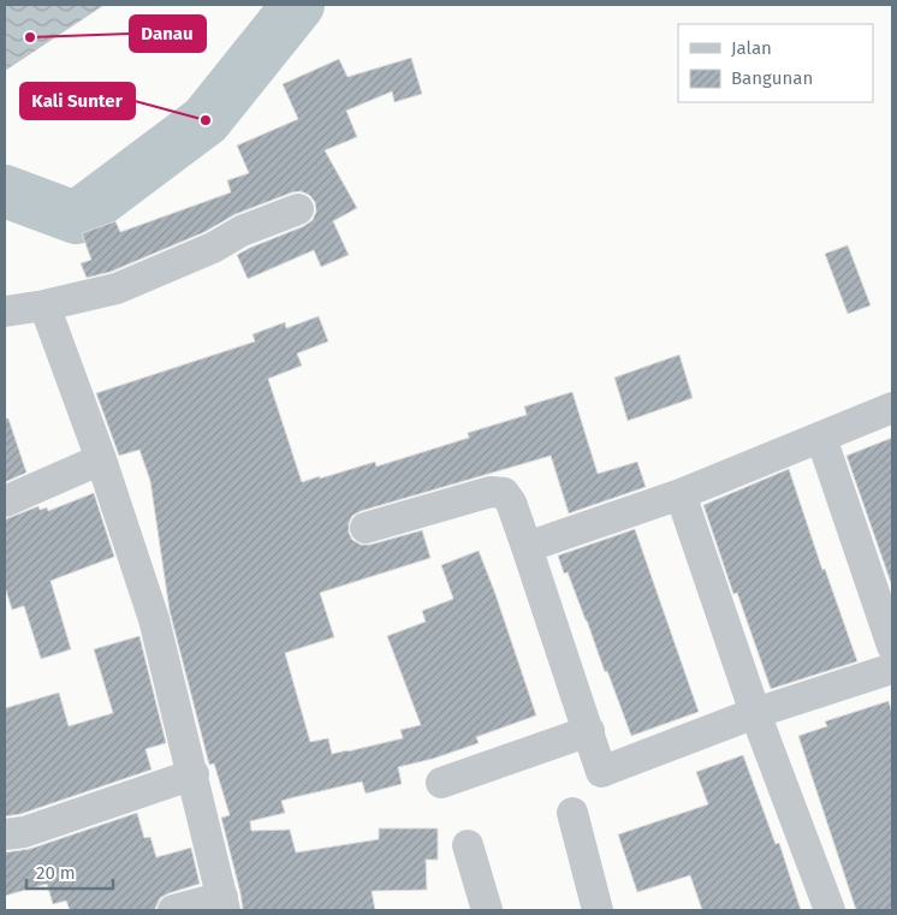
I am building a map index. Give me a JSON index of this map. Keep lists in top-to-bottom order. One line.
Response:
{"places":["Danau","Kali Sunter"],"legend":["Jalan","Bangunan"],"scale_bar":"20 m"}
